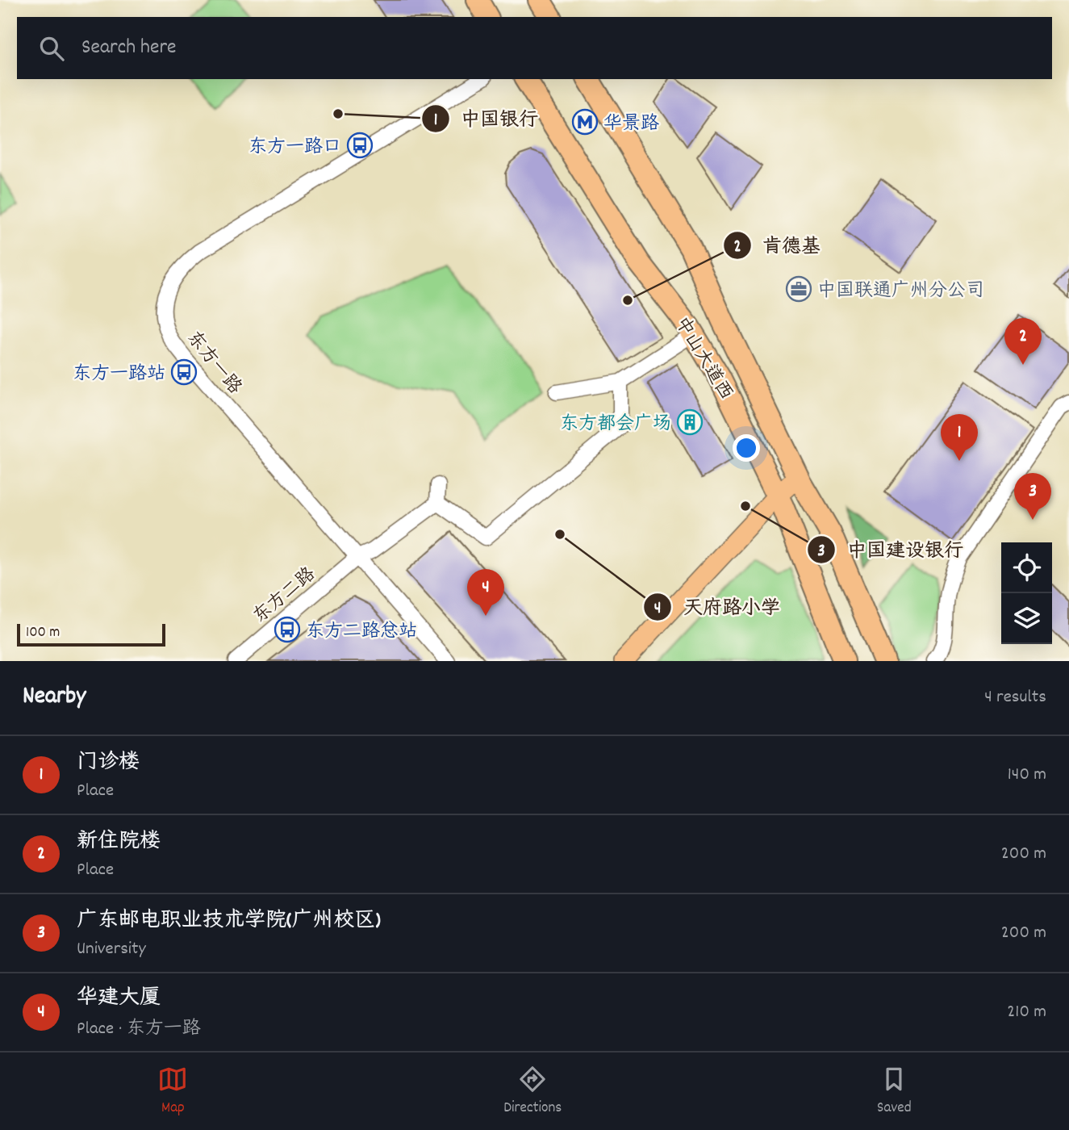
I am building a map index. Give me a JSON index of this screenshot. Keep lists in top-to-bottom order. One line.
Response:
{"streets":{"highway":["中山大道西"],"street":["东方一路","东方二路"]},"crossings":[["东方一路","东方二路"]],"places":{"other":["中国银行","肯德基","中国建设银行","天府路小学"],"metro station":["华景路"],"bus stop":["东方一路口","东方一路站","东方二路总站"],"office":["中国联通广州分公司"],"building":["东方都会广场"]},"scale_bar":"100 m","page":{"search":"Search here","pins":["2","1","3","4"],"scale":"100 m","heading":["Nearby","4 results"],"list":[{"mark":"1","name":"门诊楼","note":"Place","value":"140 m"},{"mark":"2","name":"新住院楼","note":"Place","value":"200 m"},{"mark":"3","name":"广东邮电职业技术学院(广州校区)","note":"University","value":"200 m"},{"mark":"4","name":"华建大厦","note":"Place · 东方一路","value":"210 m"}],"nav":["Map","Directions","Saved"]}}
